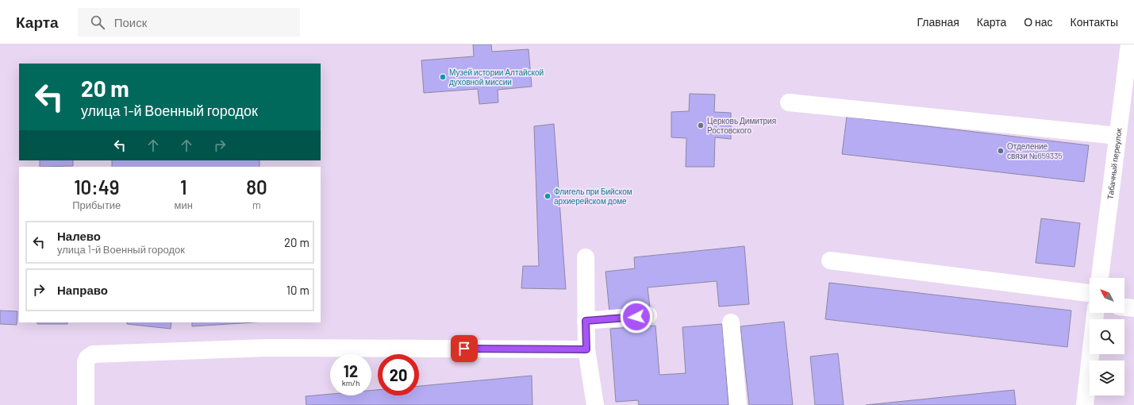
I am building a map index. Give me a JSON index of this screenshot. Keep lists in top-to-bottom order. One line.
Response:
{"streets":{"street":["Табачный переулок"]},"places":["Музей истории Алтайской духовной миссии","Церковь Димитрия Ростовского","Отделение связи №659335","Флигель при Бийском архиерейском доме"],"north":"top left","page":{"header":"Карта","search":"Поиск","nav":["Главная","Карта","О нас","Контакты"],"turn":["20 m","улица 1-й Военный городок"],"eta":["10:49","Прибытие","1","мин","80","m"],"list":[{"name":"Налево","note":"улица 1-й Военный городок","value":"20 m"},{"name":"Направо","value":"10 m"}],"speed":"12 km/h","limit":"20"}}
